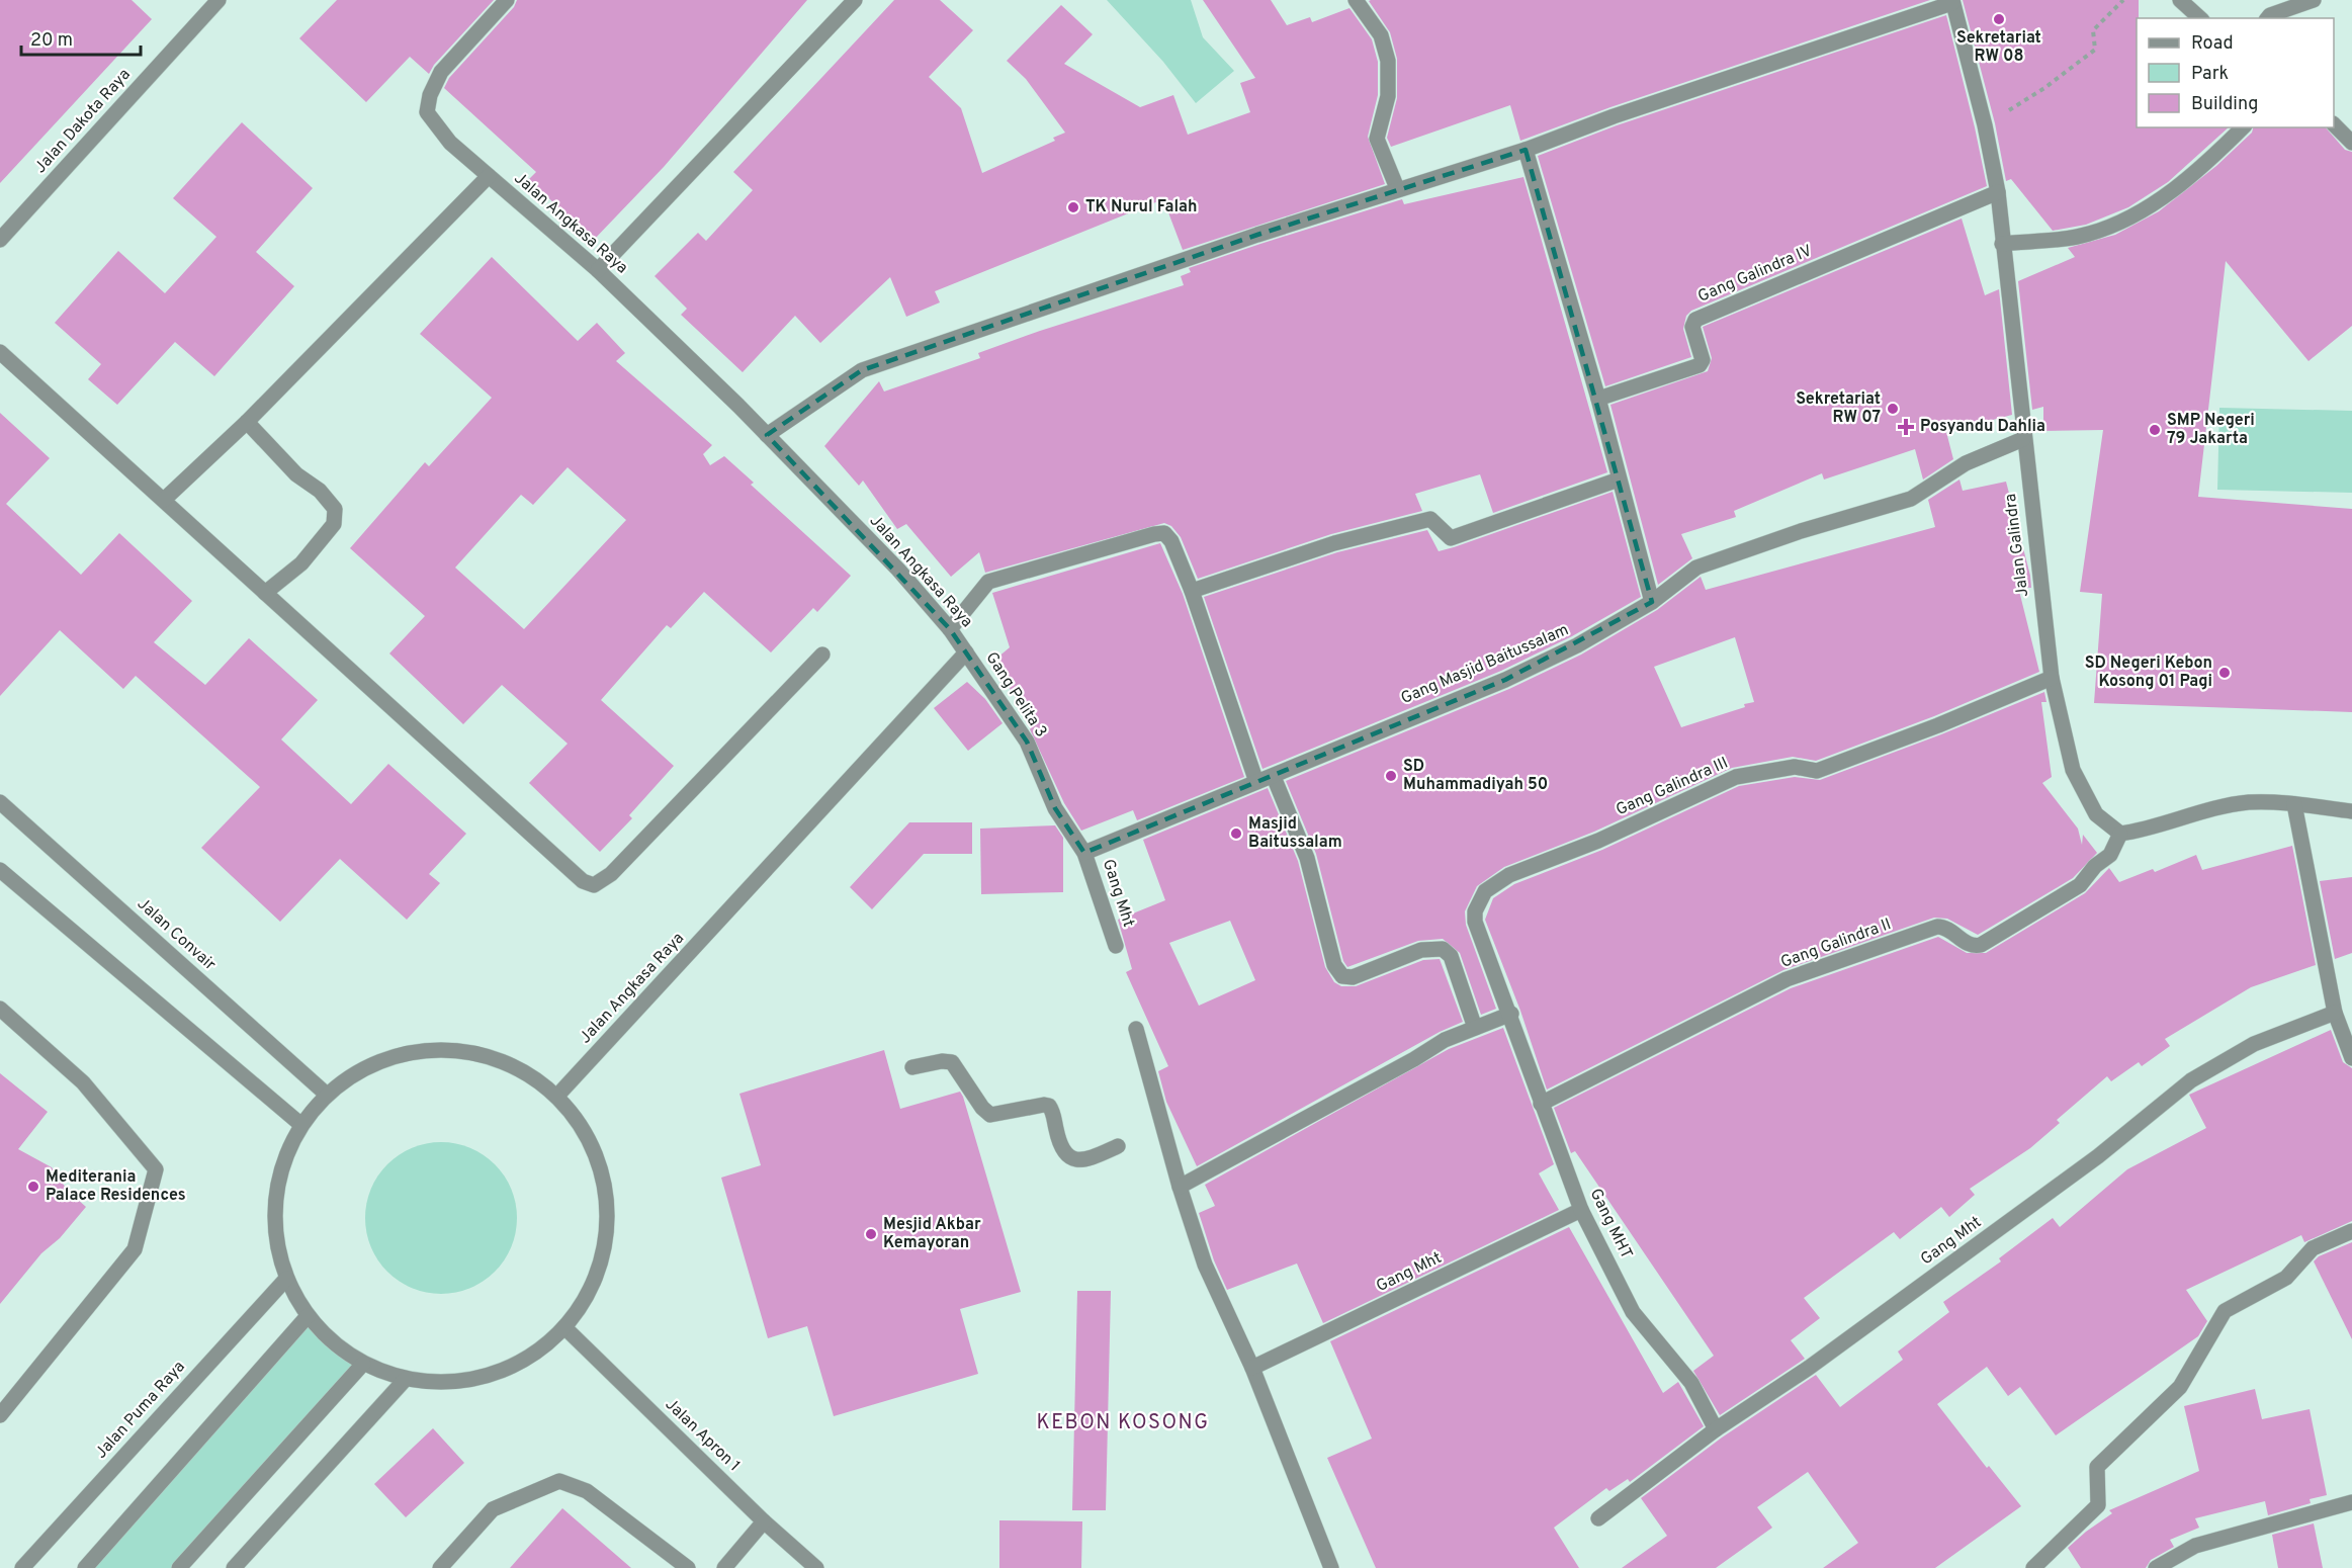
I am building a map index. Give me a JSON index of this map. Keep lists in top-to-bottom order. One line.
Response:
{"streets":{"street":["Jalan Dakota Raya","Jalan Angkasa Raya","Gang Galindra IV","Jalan Galindra","Gang Masjid Baitussalam","Gang Pelita 3","Gang Galindra III","Gang Mht","Jalan Convair","Gang Galindra II","Gang MHT","Jalan Puma Raya","Jalan Apron 1"]},"crossings":[["Jalan Angkasa Raya","Gang Pelita 3"],["Gang Galindra IV","Jalan Galindra"],["Jalan Galindra","Gang Masjid Baitussalam"],["Jalan Galindra","Gang Galindra III"],["Jalan Galindra","Gang Galindra II"],["Gang Masjid Baitussalam","Gang Pelita 3"],["Gang Masjid Baitussalam","Gang Mht"],["Gang Pelita 3","Gang Mht"],["Gang Galindra III","Gang MHT"],["Gang Mht","Gang MHT"],["Gang Galindra II","Gang MHT"]],"districts":["KEBON KOSONG"],"places":{"other":["Sekretariat RW 08","TK Nurul Falah","Sekretariat RW 07","SMP Negeri 79 Jakarta","SD Negeri Kebon Kosong 01 Pagi","SD Muhammadiyah 50","Masjid Baitussalam","Mediterania Palace Residences","Mesjid Akbar Kemayoran"],"health":["Posyandu Dahlia"]},"legend":["Road","Park","Building"],"scale_bar":"20 m"}
